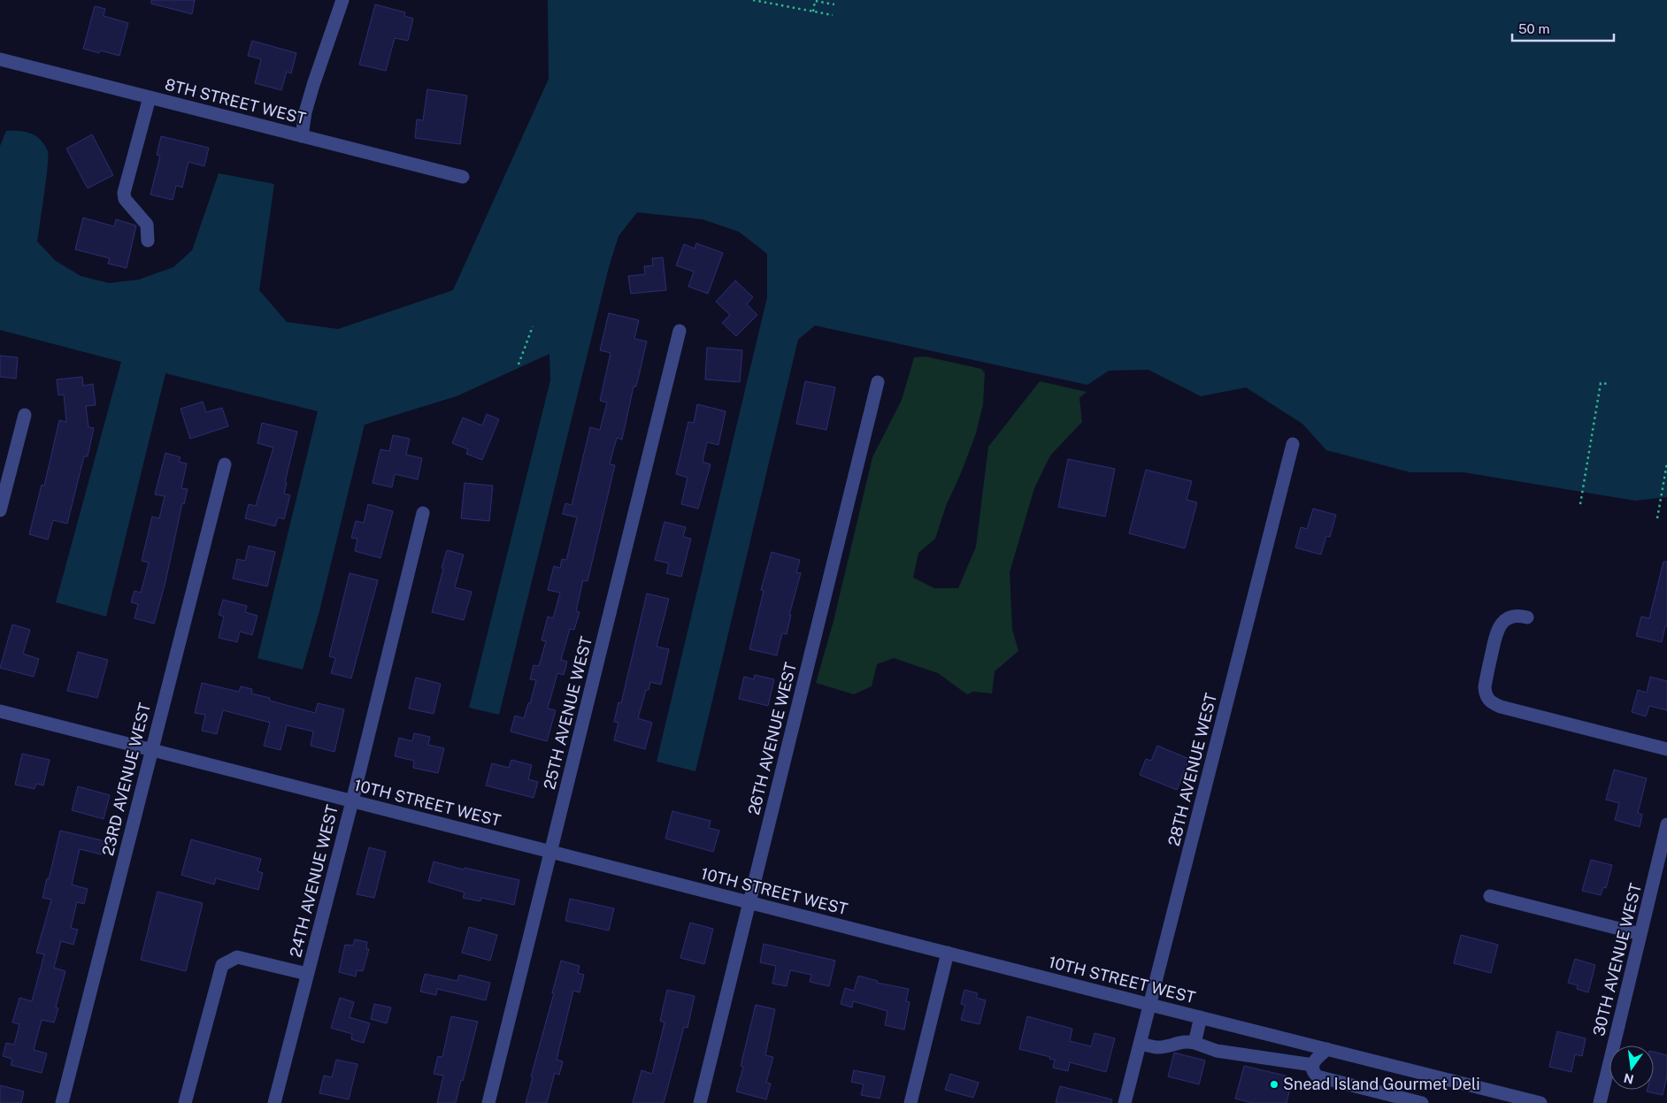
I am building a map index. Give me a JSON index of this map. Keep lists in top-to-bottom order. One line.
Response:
{"streets":{"street":["8TH STREET WEST","25TH AVENUE WEST","26TH AVENUE WEST","28TH AVENUE WEST","23RD AVENUE WEST","10TH STREET WEST","24TH AVENUE WEST","30TH AVENUE WEST"]},"crossings":[["25TH AVENUE WEST","10TH STREET WEST"],["26TH AVENUE WEST","10TH STREET WEST"],["28TH AVENUE WEST","10TH STREET WEST"],["23RD AVENUE WEST","10TH STREET WEST"],["10TH STREET WEST","24TH AVENUE WEST"]],"places":["Snead Island Gourmet Deli"],"scale_bar":"50 m","north":"bottom"}
